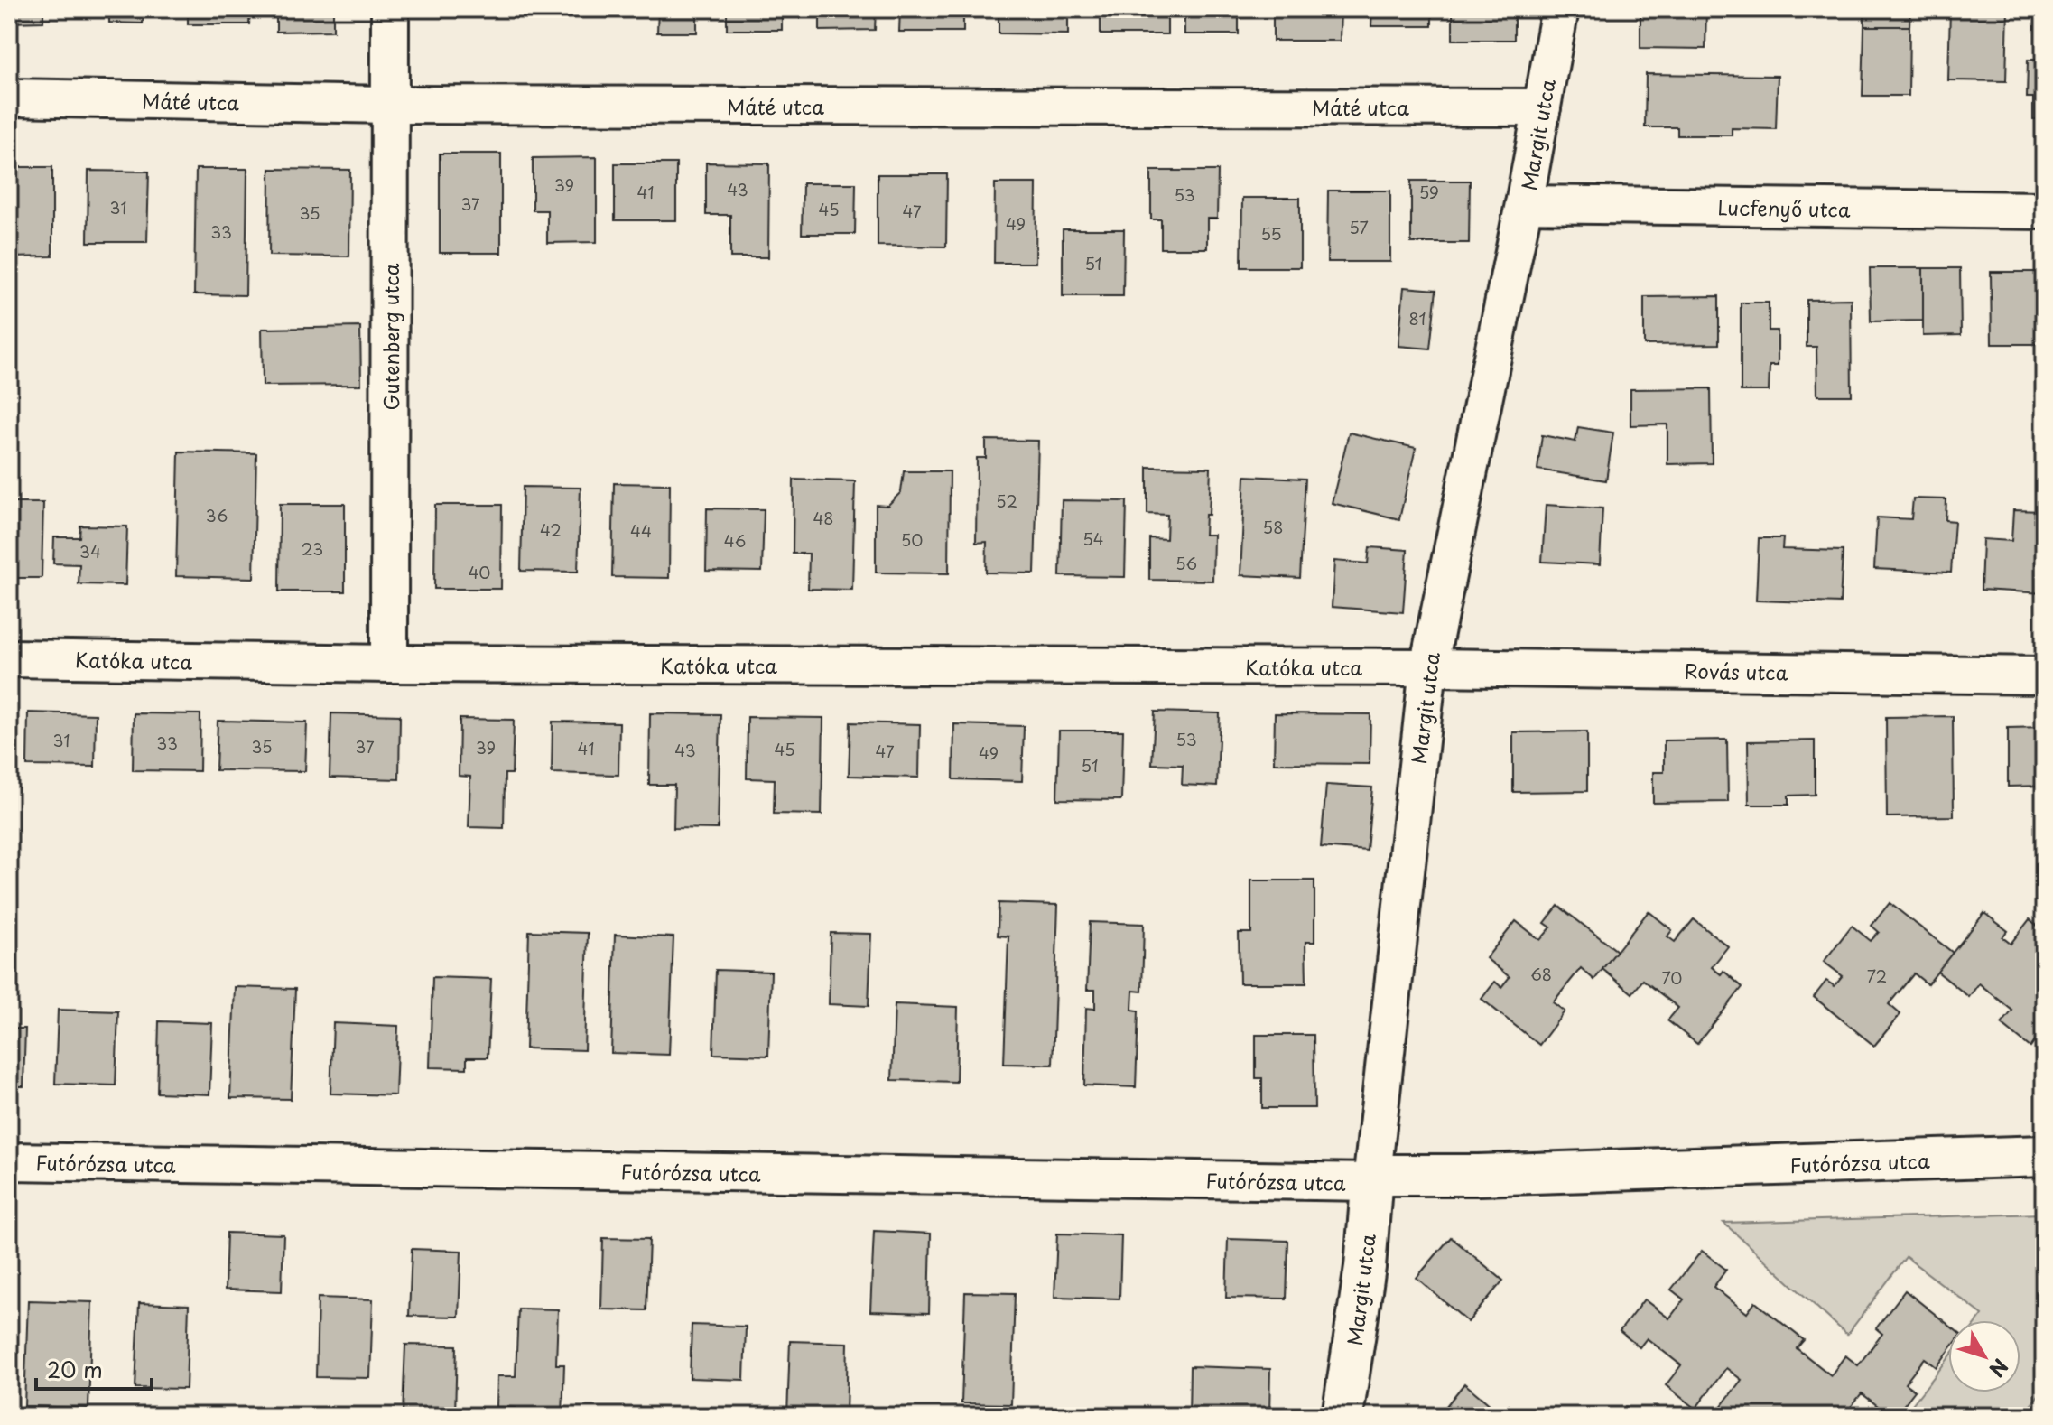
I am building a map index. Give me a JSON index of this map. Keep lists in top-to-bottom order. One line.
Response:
{"streets":{"street":["Máté utca","Margit utca","Lucfenyő utca","Gutenberg utca","Katóka utca","Rovás utca","Futórózsa utca"]},"crossings":[["Máté utca","Margit utca"],["Máté utca","Gutenberg utca"],["Margit utca","Lucfenyő utca"],["Margit utca","Katóka utca"],["Margit utca","Rovás utca"],["Margit utca","Futórózsa utca"],["Gutenberg utca","Katóka utca"],["Katóka utca","Rovás utca"]],"house_numbers":["39","43","41","59","53","37","31","45","47","35","49","57","33","55","51","81","52","36","48","58","42","44","54","50","46","23","34","56","40","53","31","33","35","37","39","41","45","43","47","49","51","68","72","70"],"scale_bar":"20 m","north":"bottom right"}
